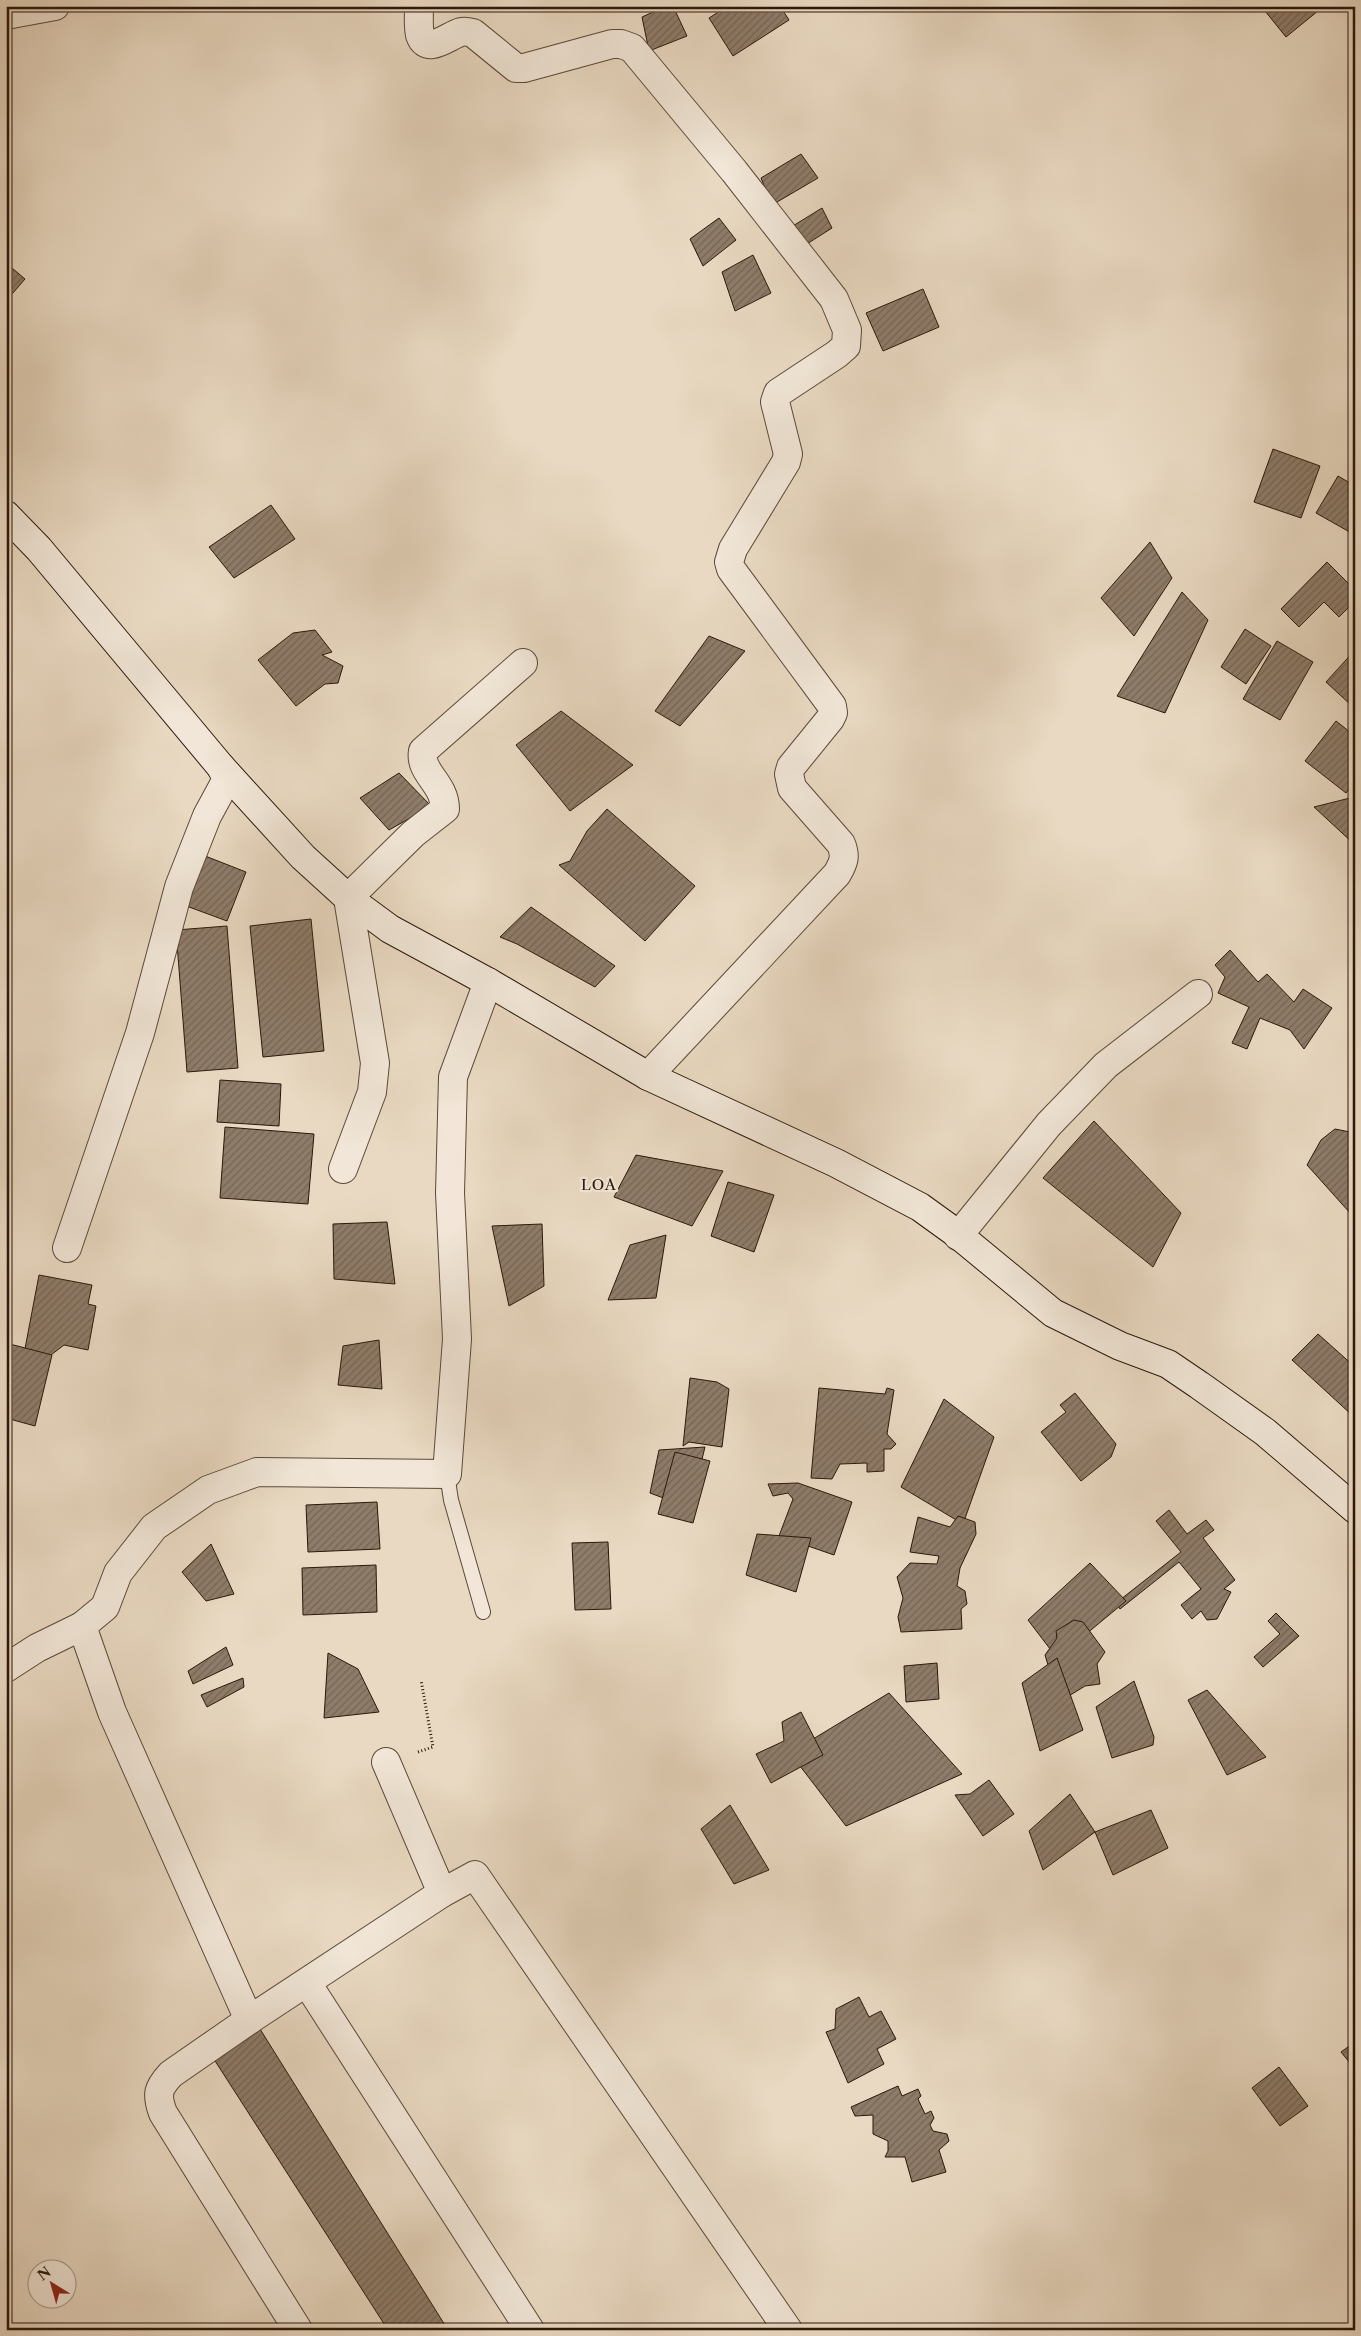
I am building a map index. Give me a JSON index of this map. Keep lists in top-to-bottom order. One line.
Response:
{"districts":["LOA"],"north":"top left"}
